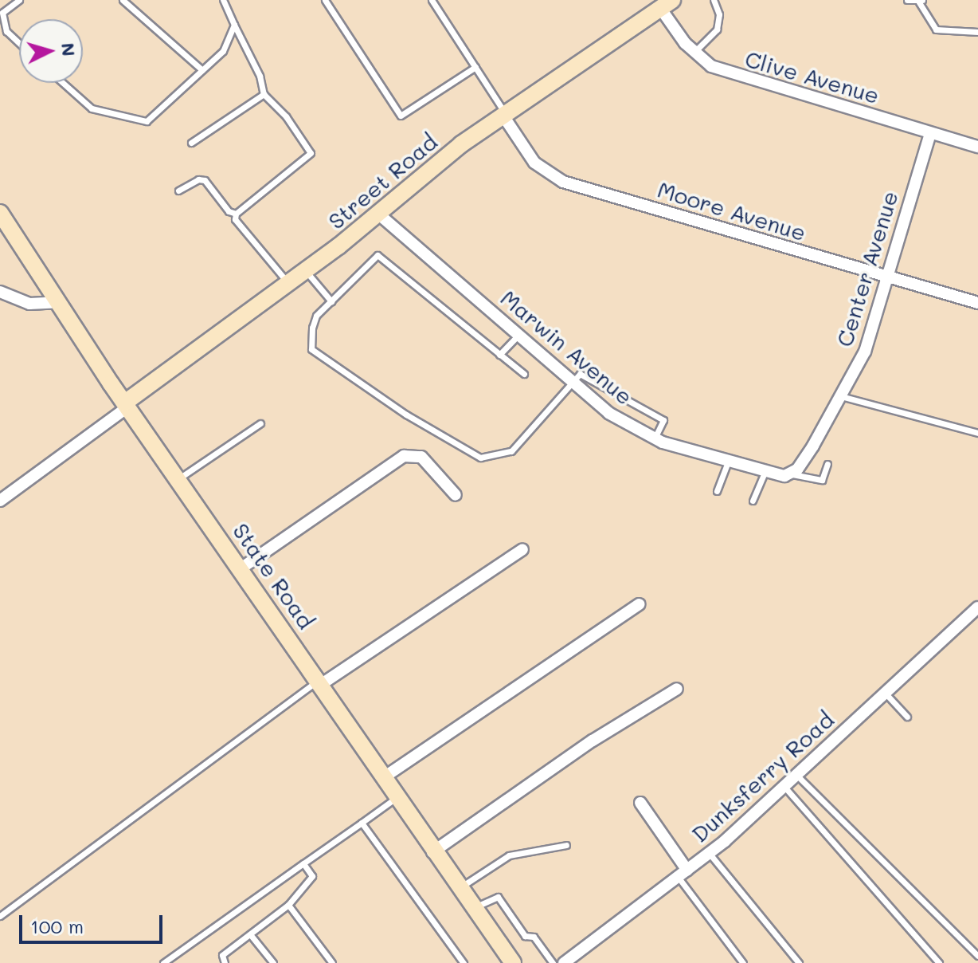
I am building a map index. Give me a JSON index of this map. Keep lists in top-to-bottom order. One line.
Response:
{"streets":{"main road":["Street Road","State Road"],"street":["Clive Avenue","Moore Avenue","Center Avenue","Marwin Avenue","Dunksferry Road"]},"crossings":[["Clive Avenue","Street Road"],["Clive Avenue","Center Avenue"],["Street Road","Moore Avenue"],["Street Road","Marwin Avenue"],["Street Road","State Road"],["Moore Avenue","Center Avenue"],["Center Avenue","Marwin Avenue"]],"scale_bar":"100 m","north":"right"}
